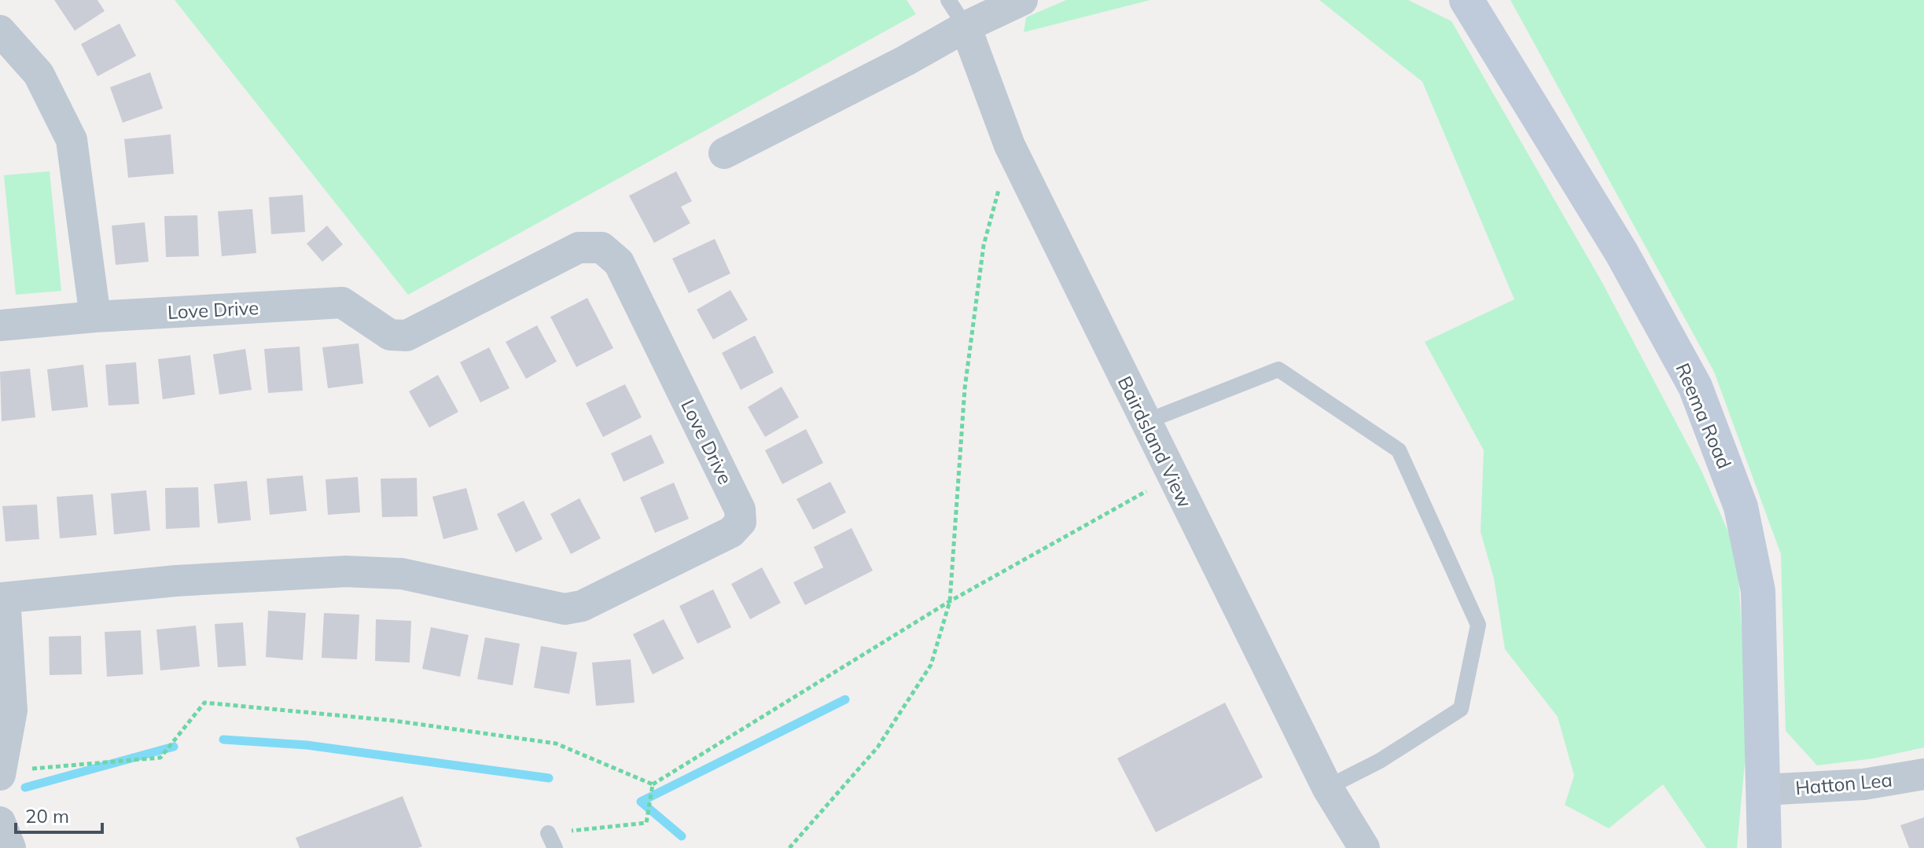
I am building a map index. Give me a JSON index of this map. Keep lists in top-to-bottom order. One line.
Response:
{"streets":{"street":["Love Drive","Reema Road","Bairdsland View","Hatton Lea"]},"crossings":[["Reema Road","Hatton Lea"]],"scale_bar":"20 m"}
